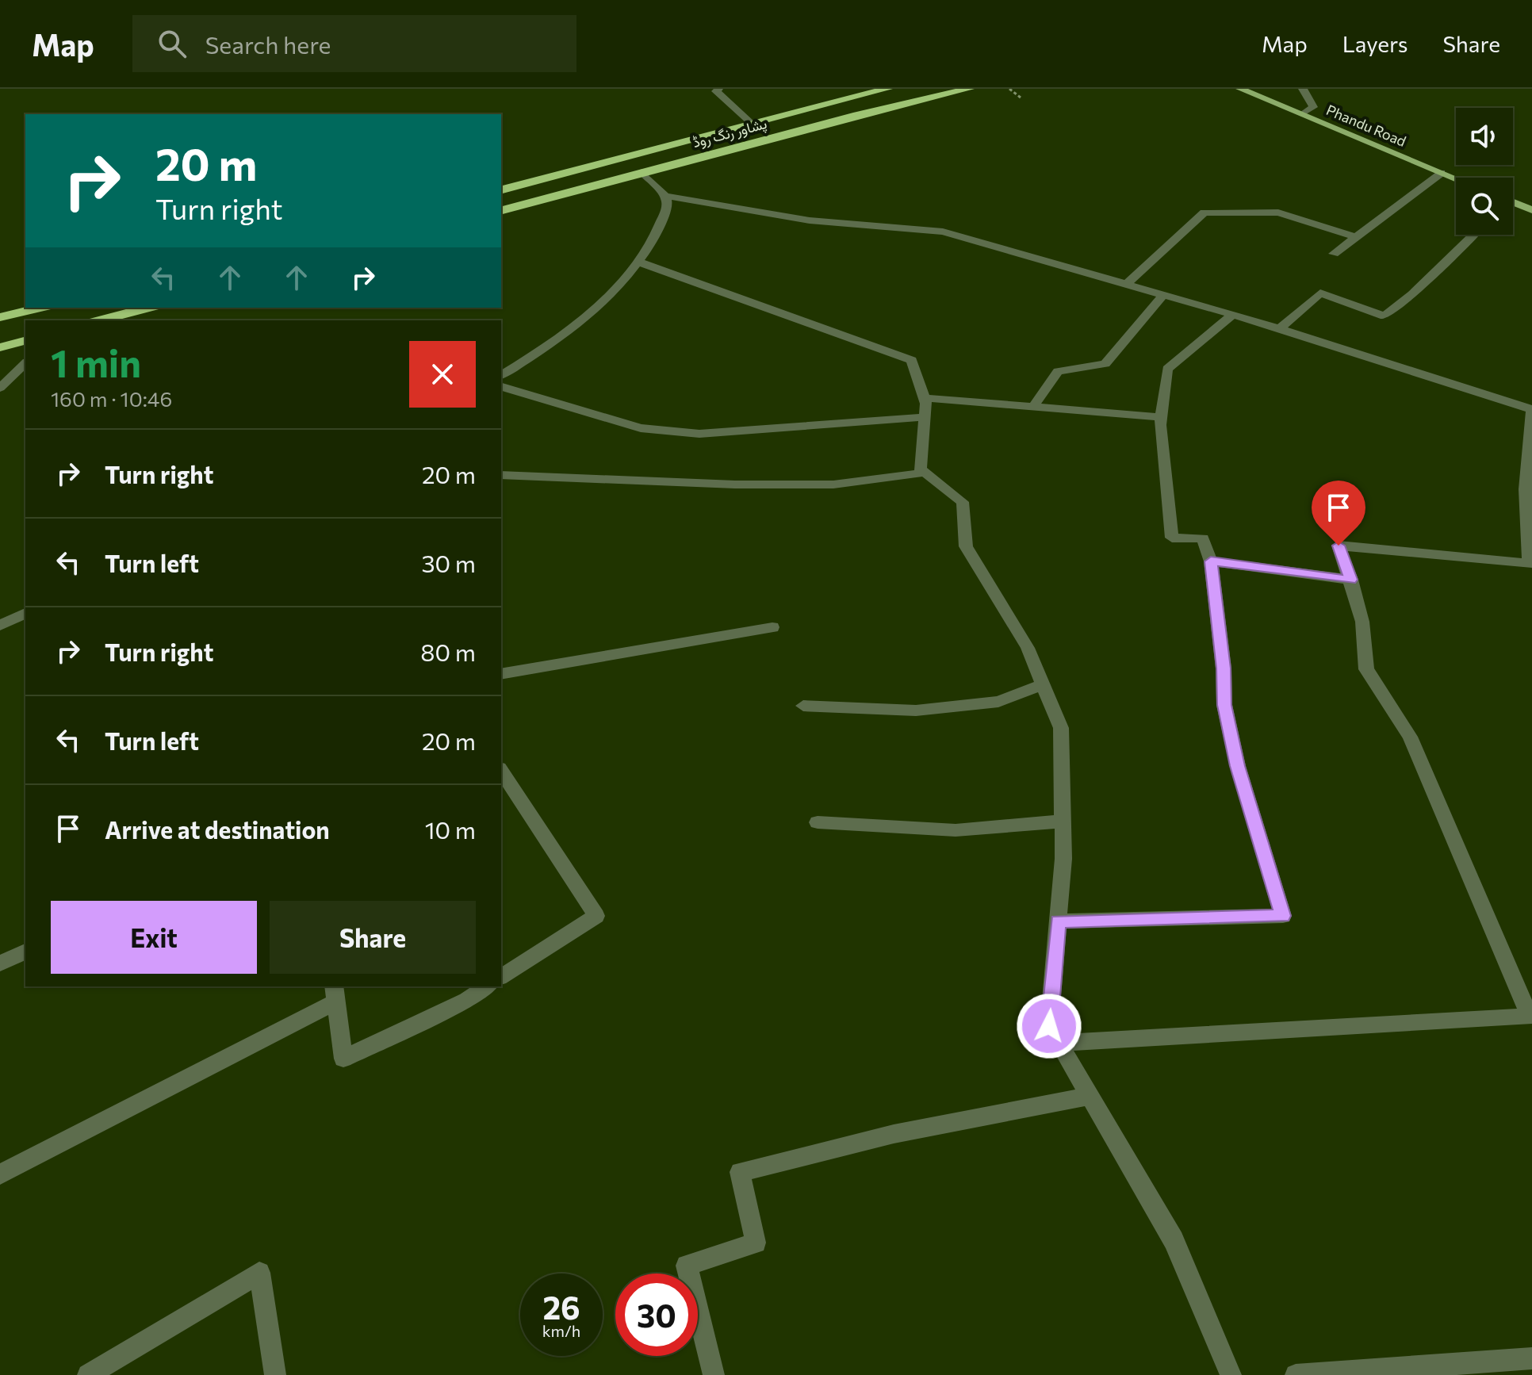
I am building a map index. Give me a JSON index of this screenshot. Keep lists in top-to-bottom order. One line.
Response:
{"streets":{"highway":["پشاور رنگ روڈ"],"main road":["Phandu Road"]},"page":{"header":"Map","search":"Search here","nav":["Map","Layers","Share"],"turn":["20 m","Turn right"],"heading":["1 min","160 m · 10:46"],"list":[{"name":"Turn right","value":"20 m"},{"name":"Turn left","value":"30 m"},{"name":"Turn right","value":"80 m"},{"name":"Turn left","value":"20 m"},{"name":"Arrive at destination","value":"10 m"}],"buttons":["Exit","Share"],"speed":"26 km/h","limit":"30"}}
